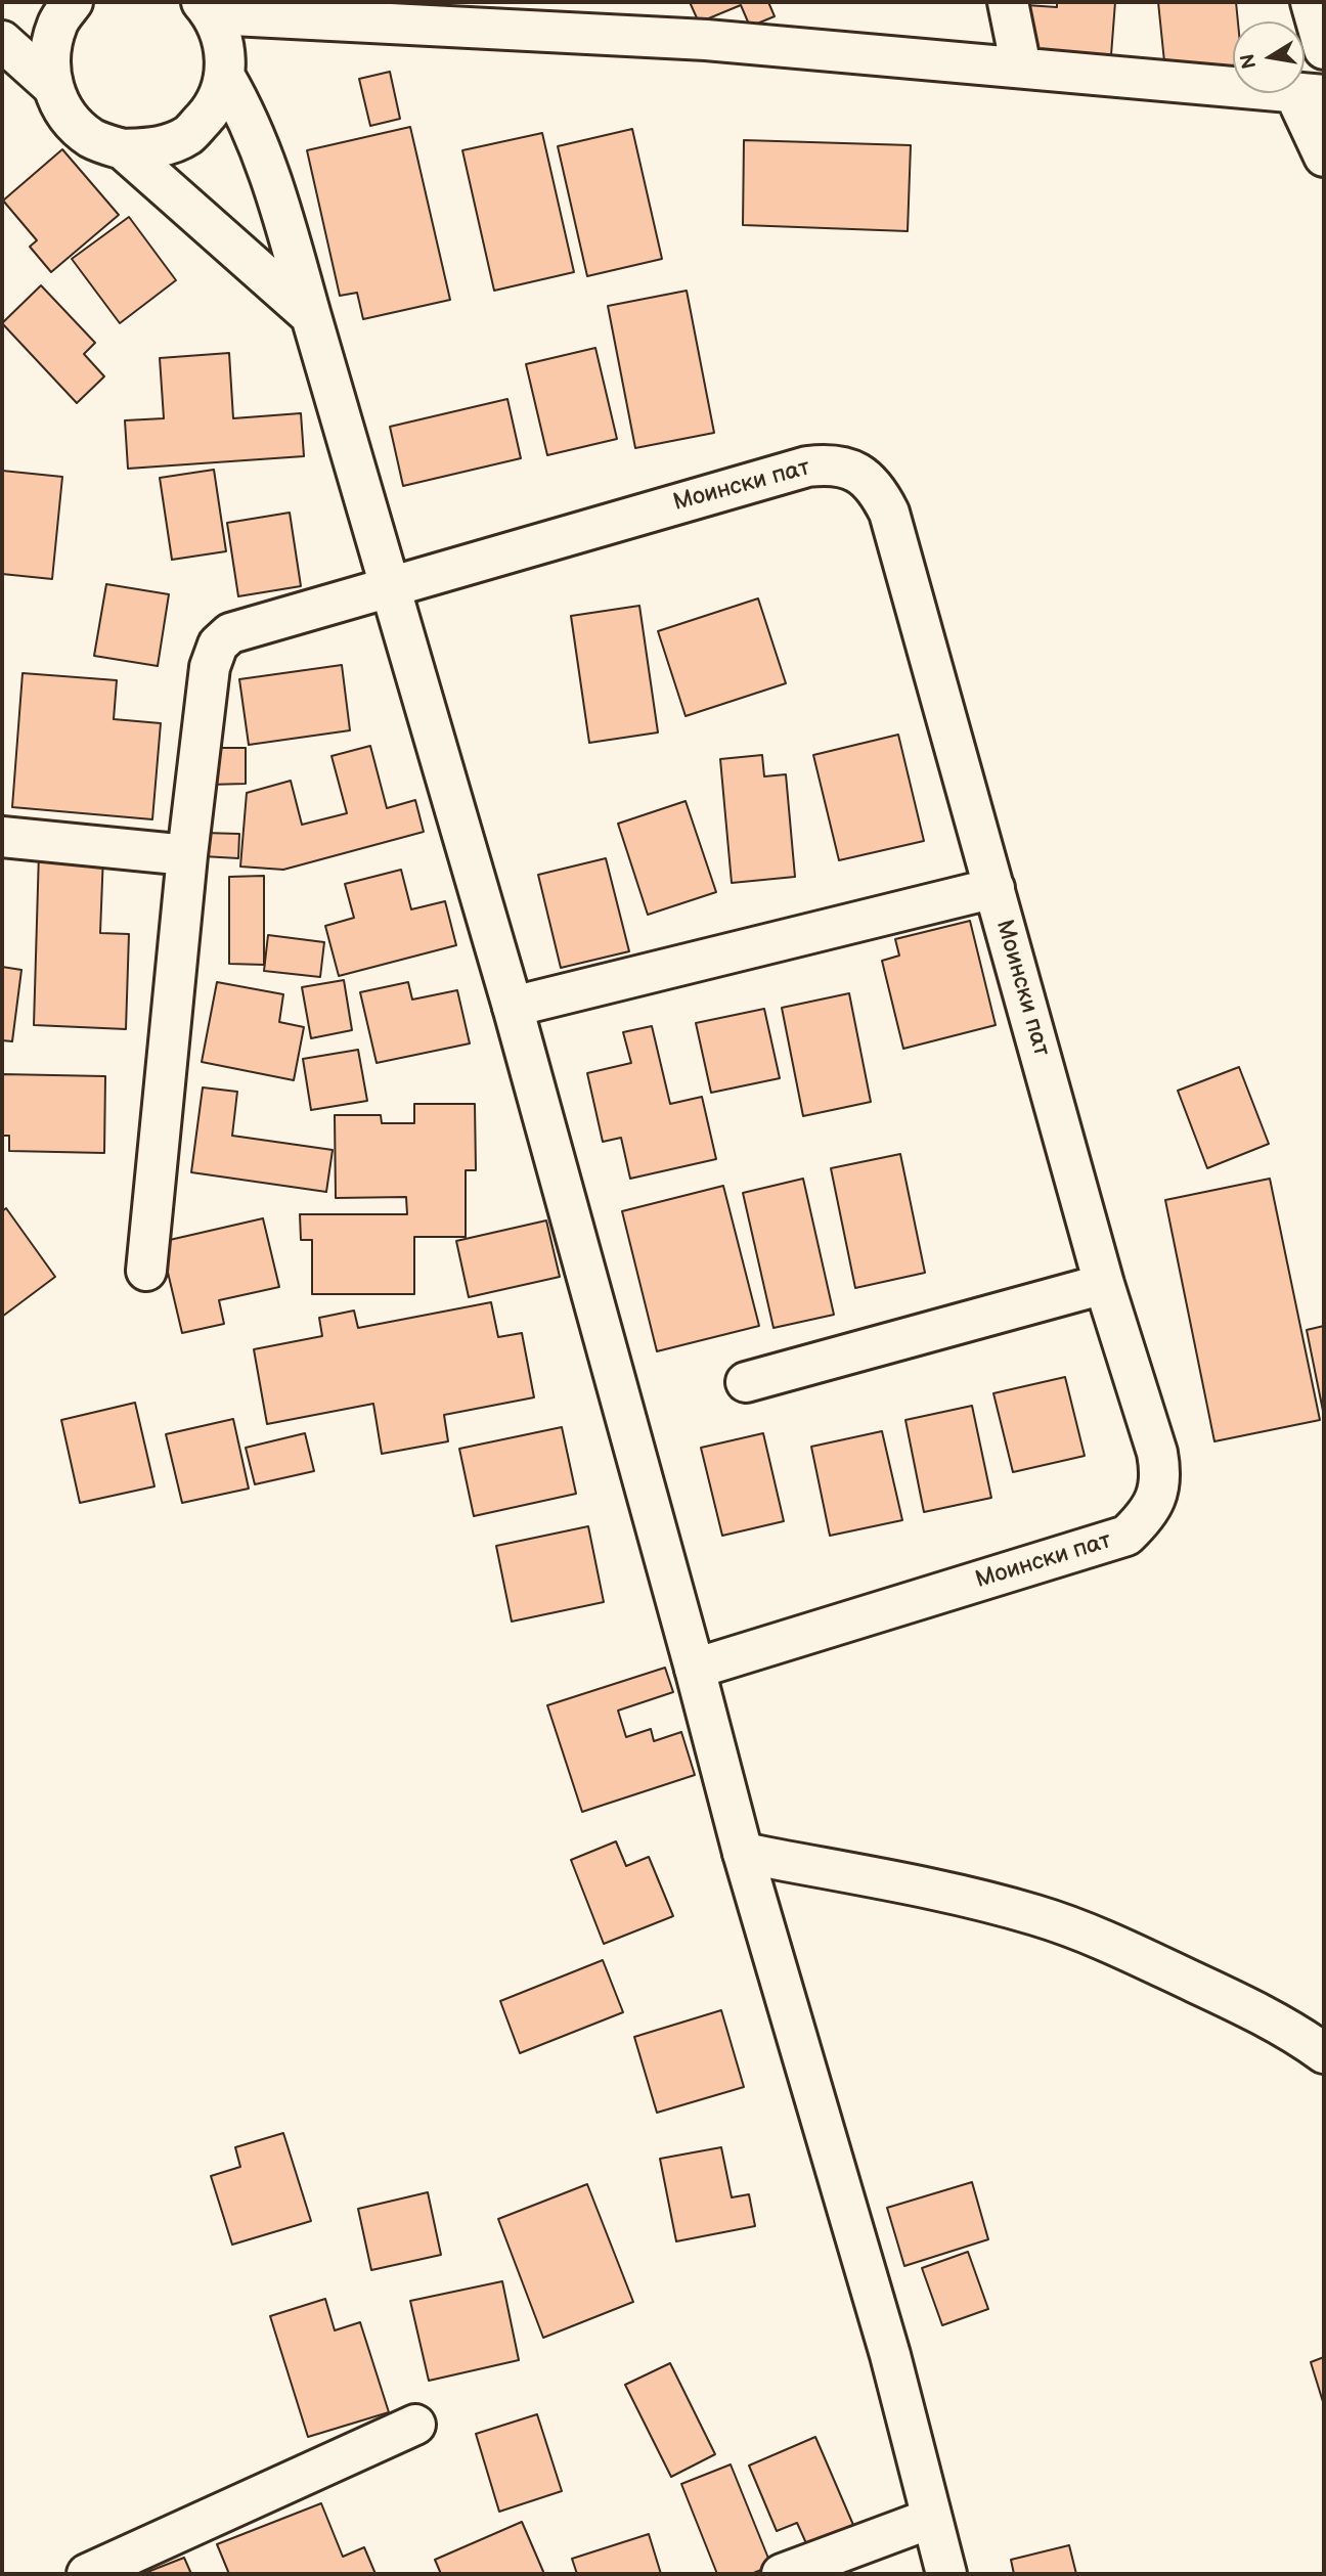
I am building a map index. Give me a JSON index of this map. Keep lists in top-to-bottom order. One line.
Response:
{"streets":{"street":["Моински пат"]},"north":"left"}
